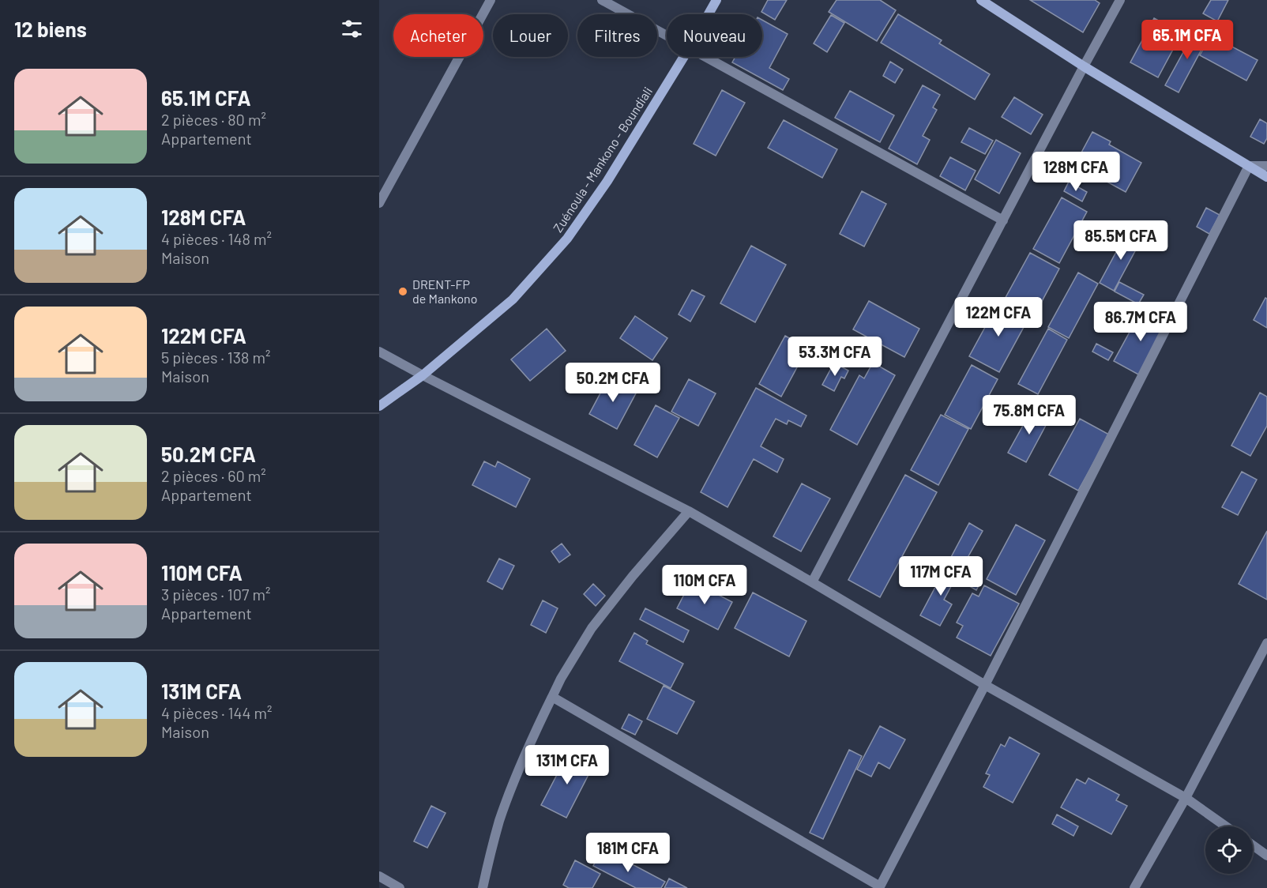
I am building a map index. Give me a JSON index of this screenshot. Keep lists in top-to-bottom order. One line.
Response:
{"streets":{"main road":["Zuénoula - Mankono - Boundiali"]},"places":["DRENT-FP de Mankono"],"page":{"heading":"12 biens","chip":["Acheter","Louer","Filtres","Nouveau"],"price":["65.1M CFA","128M CFA","85.5M CFA","122M CFA","86.7M CFA","53.3M CFA","50.2M CFA","75.8M CFA","117M CFA","110M CFA","131M CFA","181M CFA"],"list":[{"name":"65.1M CFA","note":"2 pièces · 80 m² · Appartement"},{"name":"128M CFA","note":"4 pièces · 148 m² · Maison"},{"name":"122M CFA","note":"5 pièces · 138 m² · Maison"},{"name":"50.2M CFA","note":"2 pièces · 60 m² · Appartement"},{"name":"110M CFA","note":"3 pièces · 107 m² · Appartement"},{"name":"131M CFA","note":"4 pièces · 144 m² · Maison"}]}}
